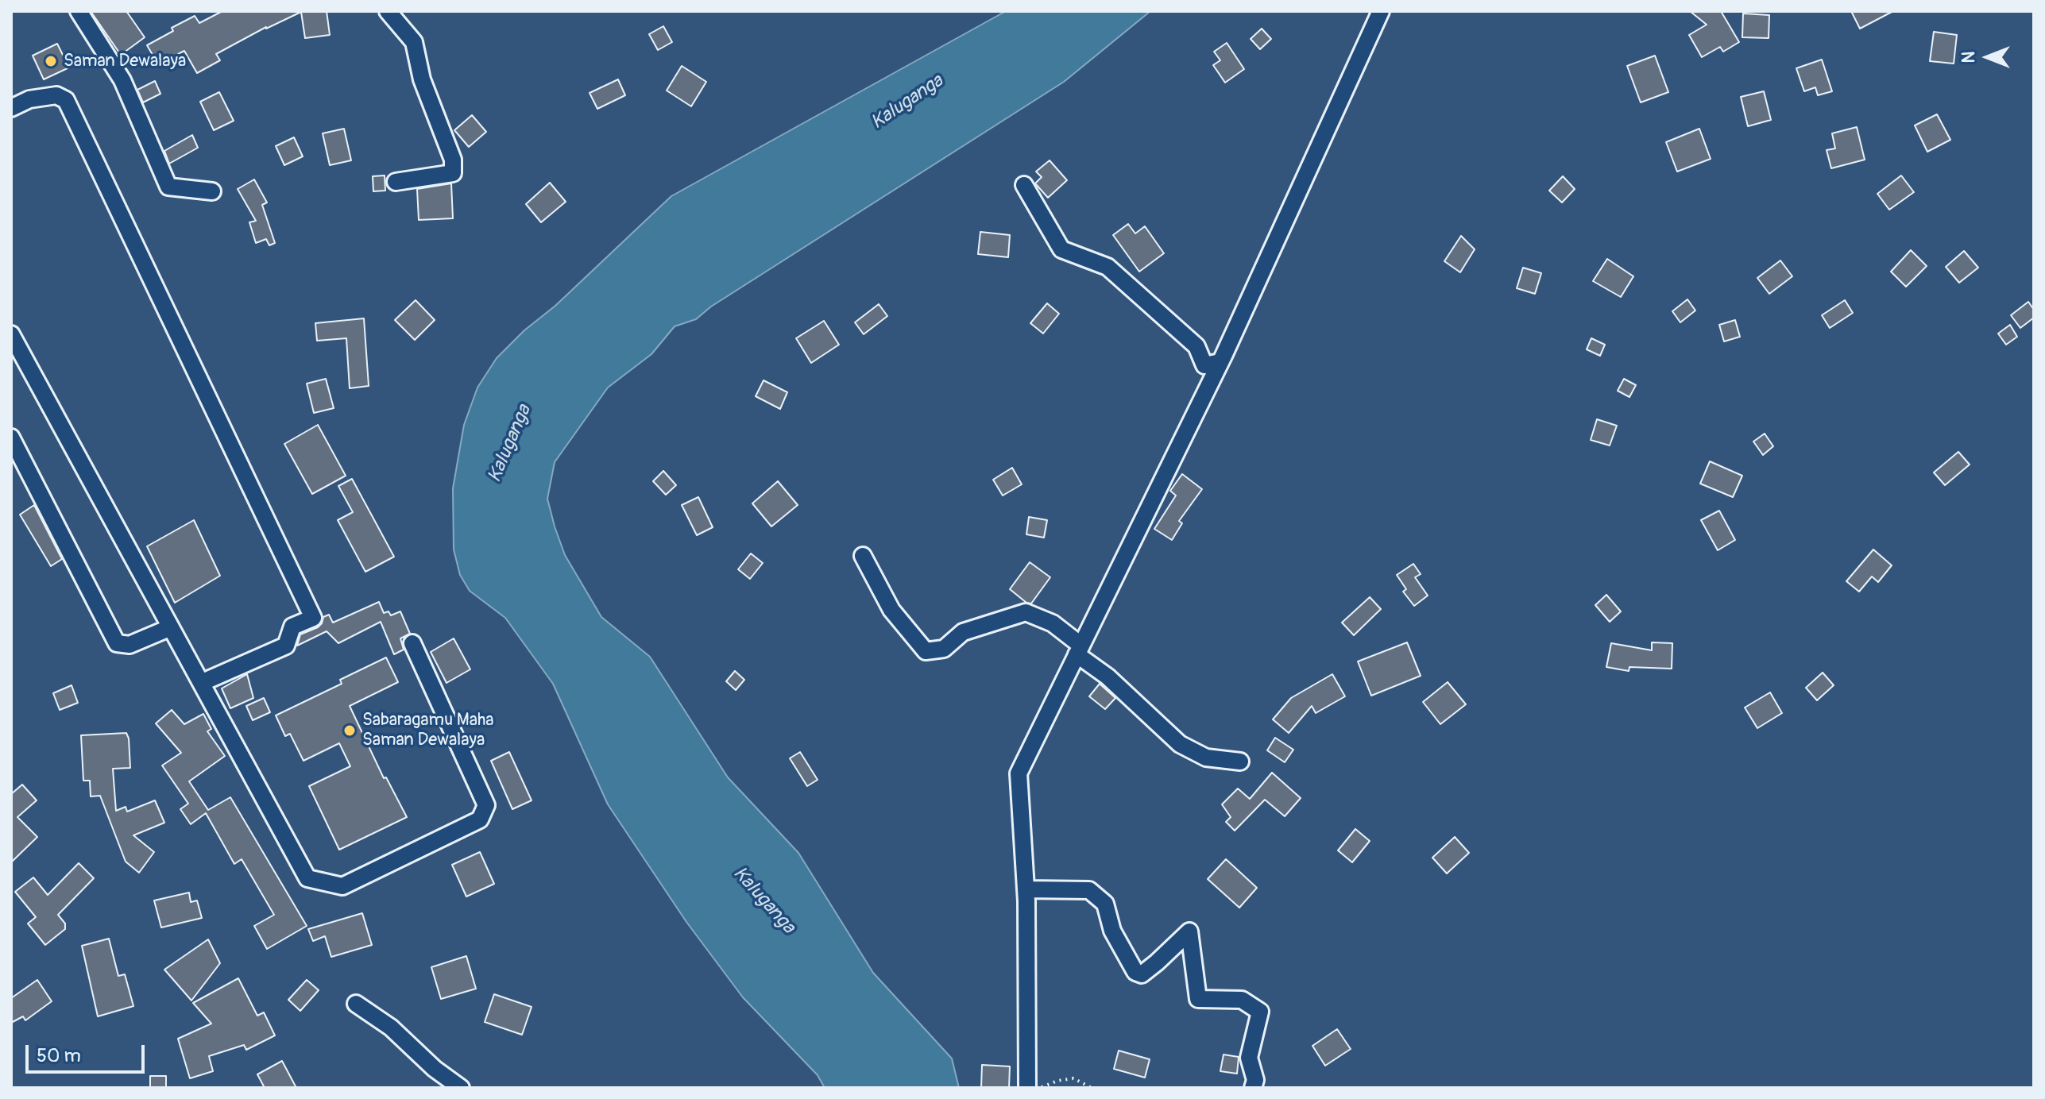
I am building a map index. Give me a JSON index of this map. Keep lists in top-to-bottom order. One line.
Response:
{"water":["Kaluganga"],"places":["Saman Dewalaya","Sabaragamu Maha Saman Dewalaya"],"scale_bar":"50 m","north":"left"}
